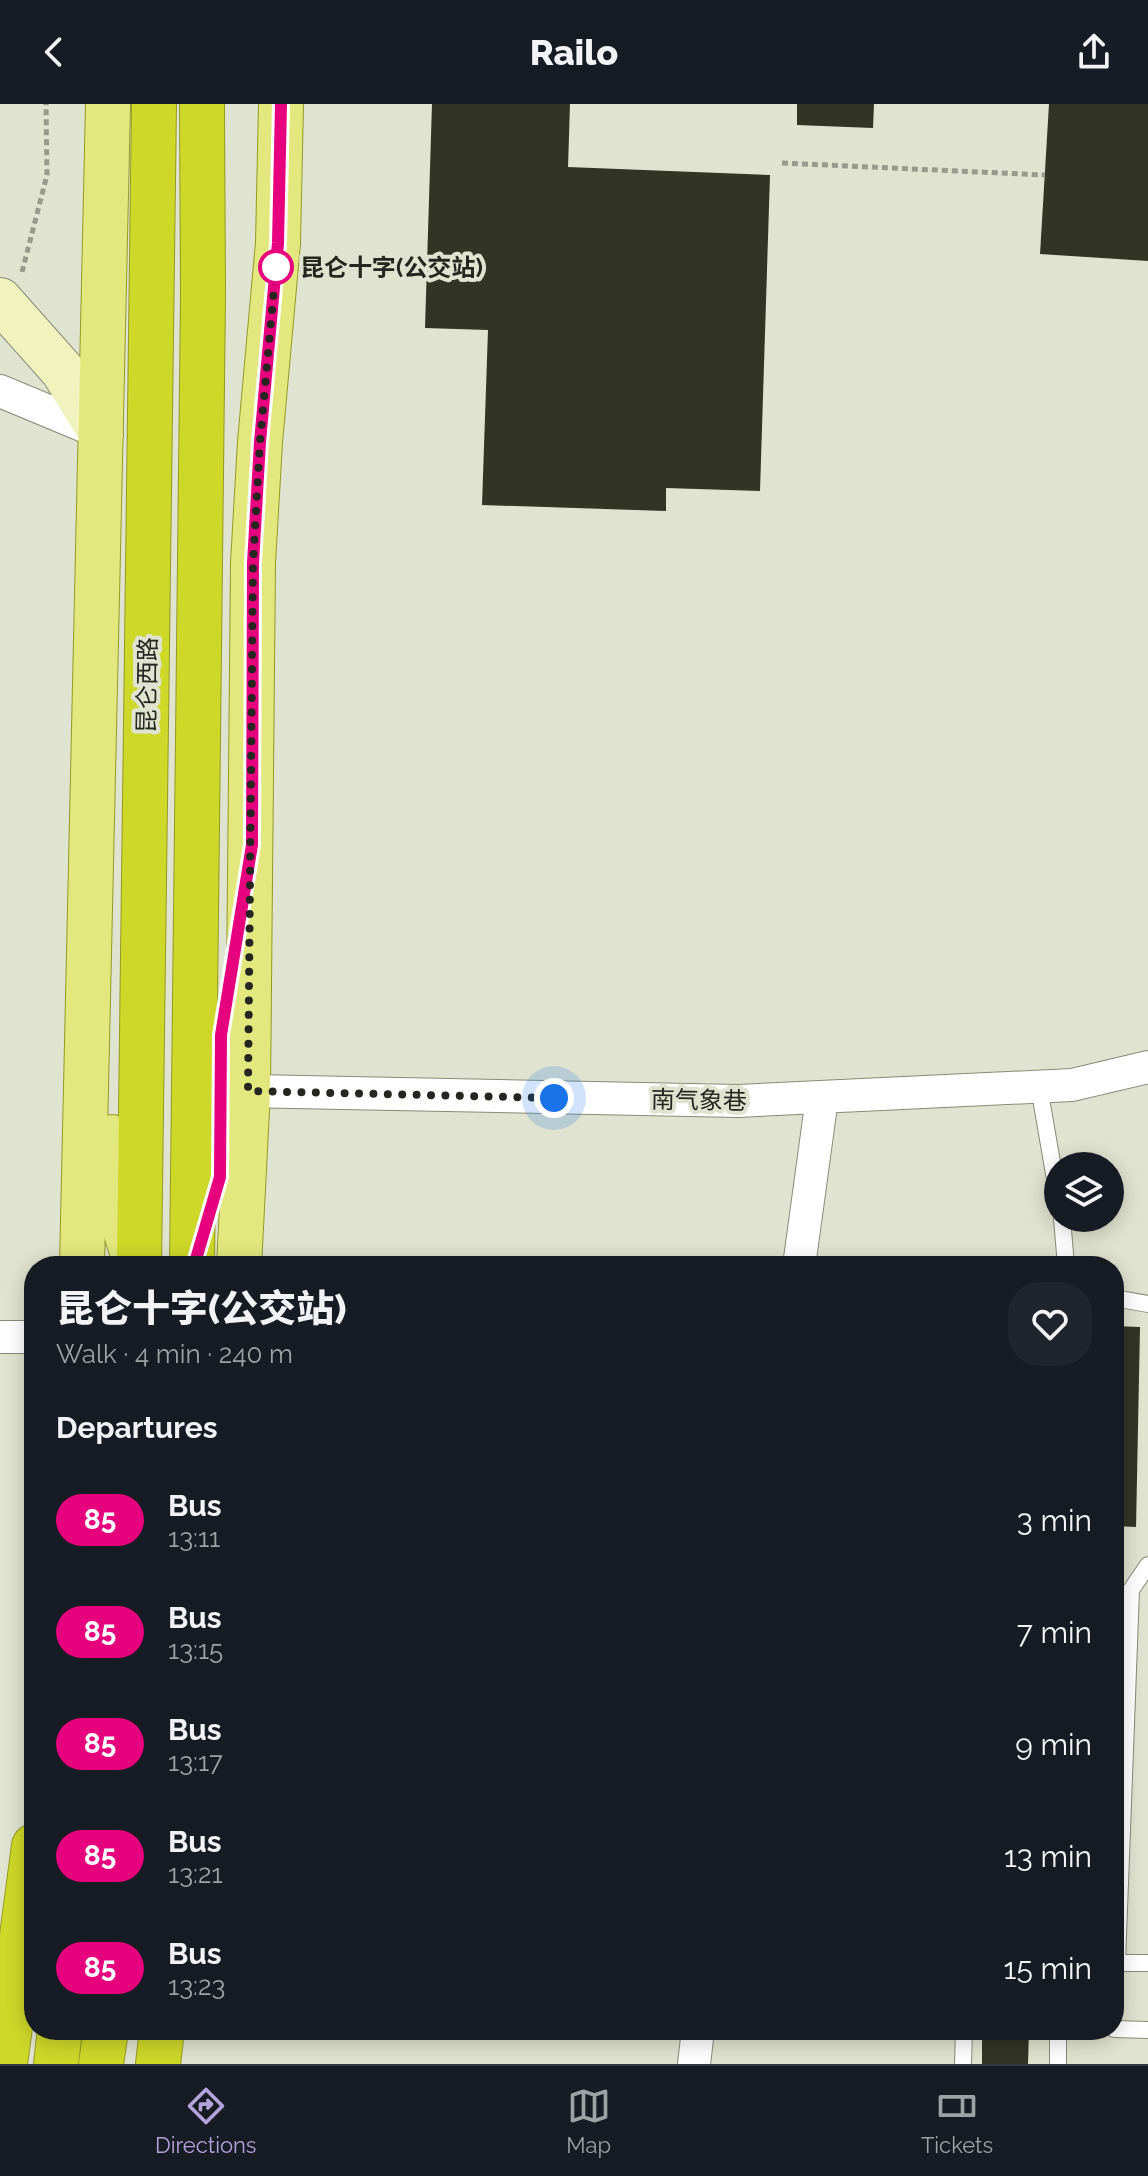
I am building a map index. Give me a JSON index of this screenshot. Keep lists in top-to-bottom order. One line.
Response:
{"streets":{"highway":["昆仑西路"],"street":["南气象巷"]},"places":["昆仑十字(公交站)"],"lines":["bus line 85"],"page":{"header":"Railo","heading":[["昆仑十字(公交站)","Walk · 4 min · 240 m"],"Departures"],"list":[{"mark":"85","name":"Bus","note":"13:11","value":"3 min"},{"mark":"85","name":"Bus","note":"13:15","value":"7 min"},{"mark":"85","name":"Bus","note":"13:17","value":"9 min"},{"mark":"85","name":"Bus","note":"13:21","value":"13 min"},{"mark":"85","name":"Bus","note":"13:23","value":"15 min"}],"tabs":["Directions","Map","Tickets"]}}
